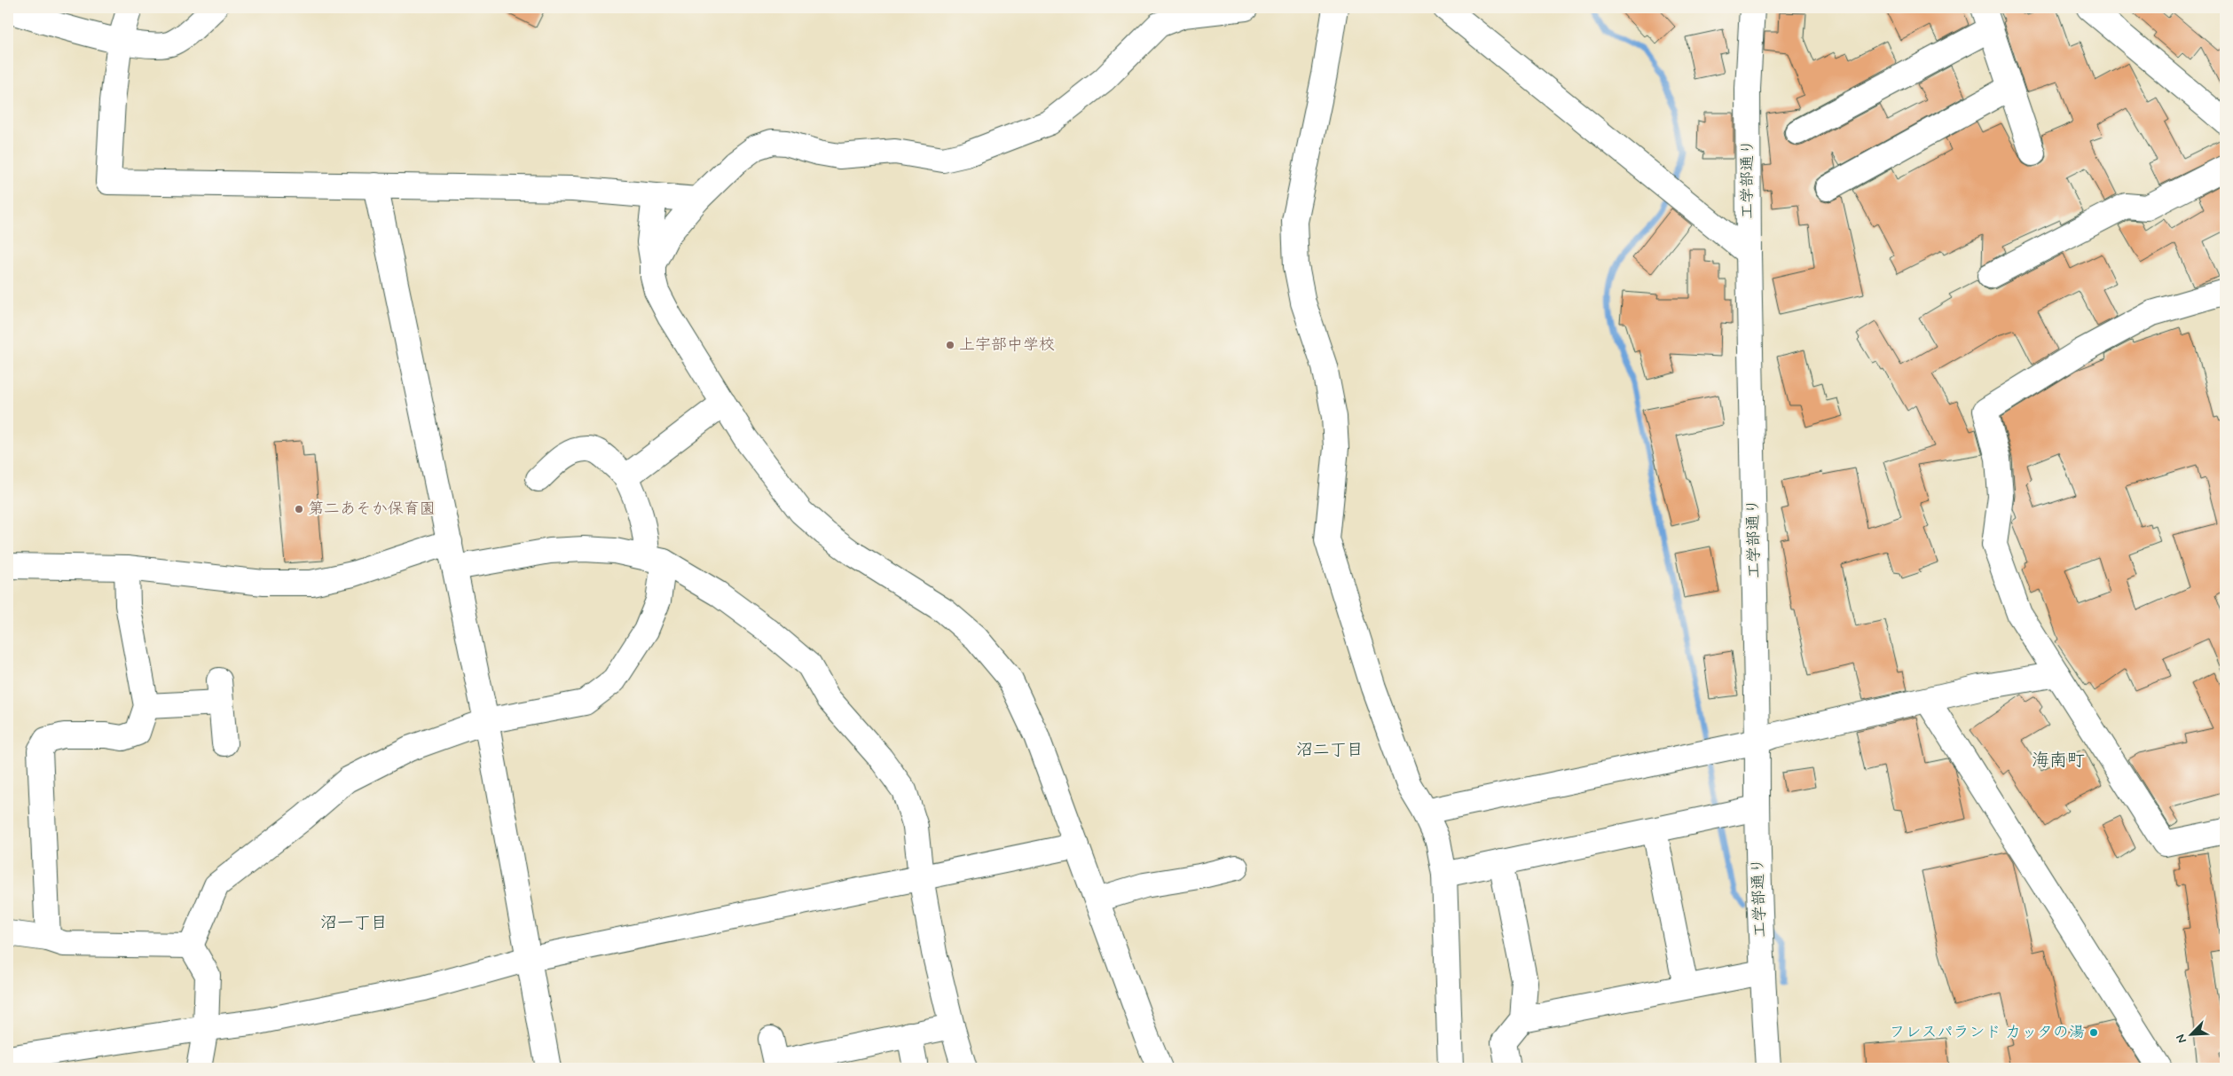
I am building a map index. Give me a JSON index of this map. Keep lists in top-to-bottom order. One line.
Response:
{"streets":{"street":["工学部通り"]},"districts":["沼二丁目","海南町","沼一丁目"],"places":["上宇部中学校","第二あそか保育園","フレスパランド カッタの湯"],"north":"bottom left"}
